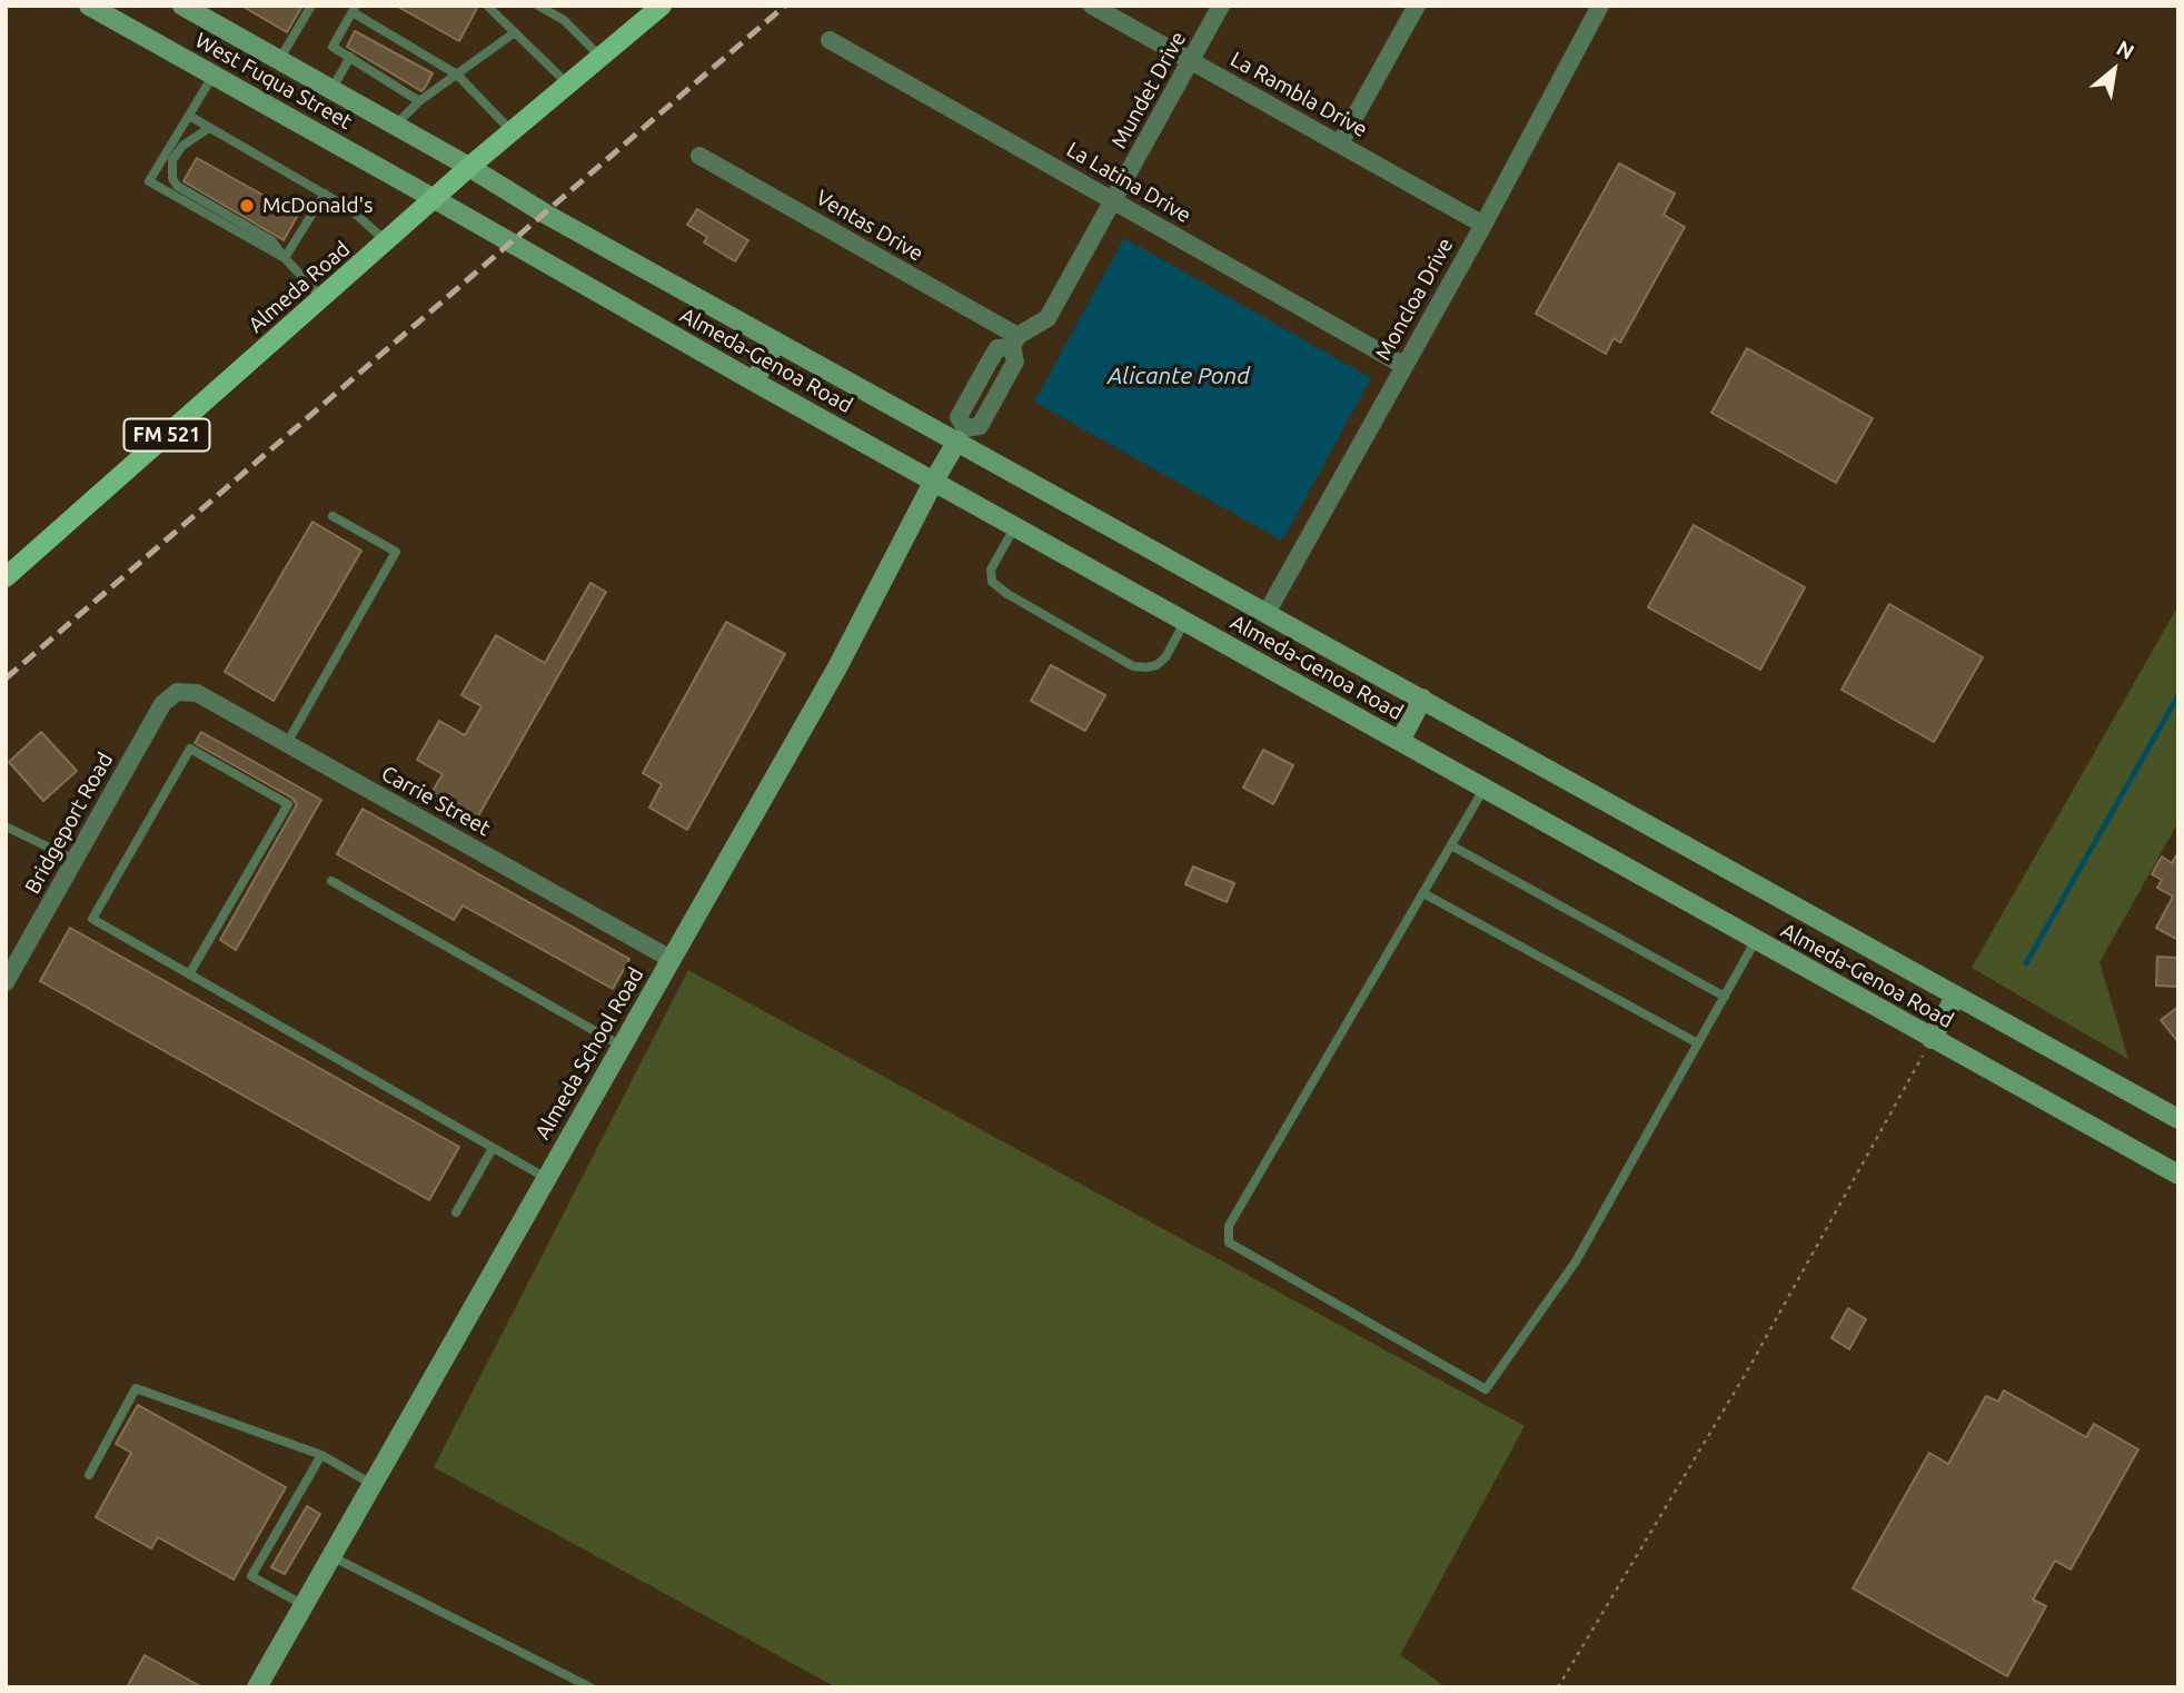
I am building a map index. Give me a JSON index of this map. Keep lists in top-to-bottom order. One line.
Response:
{"streets":{"main road":["West Fuqua Street","Almeda Road","Almeda-Genoa Road","FM 521","Almeda School Road"],"street":["Mundet Drive","La Rambla Drive","La Latina Drive","Ventas Drive","Moncloa Drive","Carrie Street","Bridgeport Road"]},"crossings":[["West Fuqua Street","Almeda Road"],["West Fuqua Street","Almeda-Genoa Road"],["Mundet Drive","La Rambla Drive"],["Mundet Drive","La Latina Drive"],["Mundet Drive","Ventas Drive"],["Mundet Drive","Almeda-Genoa Road"],["Mundet Drive","Almeda School Road"],["La Rambla Drive","Moncloa Drive"],["La Latina Drive","Moncloa Drive"],["Almeda Road","Almeda-Genoa Road"],["Moncloa Drive","Almeda-Genoa Road"],["Almeda-Genoa Road","Almeda School Road"],["Carrie Street","Bridgeport Road"],["Carrie Street","Almeda School Road"]],"water":["Alicante Pond"],"places":["McDonald's"],"north":"top right"}
